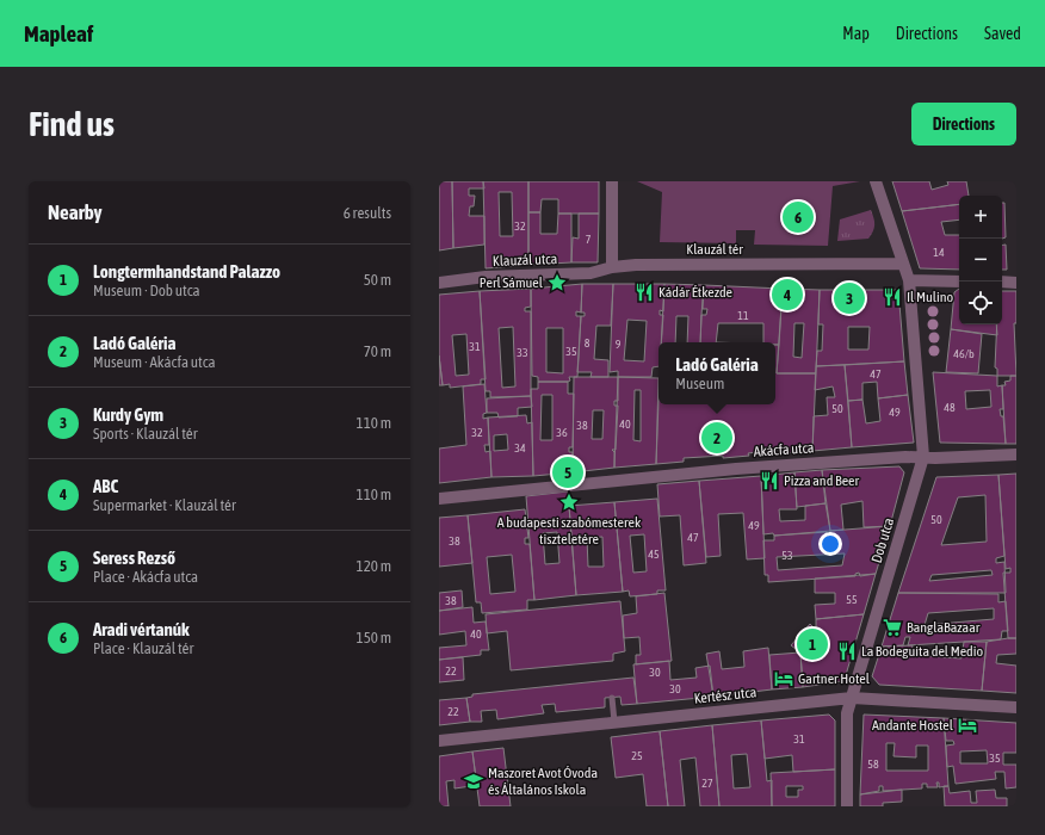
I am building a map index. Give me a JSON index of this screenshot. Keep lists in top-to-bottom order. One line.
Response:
{"streets":{"street":["Klauzál tér","Klauzál utca","Akácfa utca","Dob utca","Kertész utca"]},"crossings":[["Klauzál tér","Klauzál utca"],["Akácfa utca","Dob utca"],["Dob utca","Kertész utca"]],"places":{"place":["Perl Sámuel","A budapesti szabómesterek tiszteletére"],"restaurant":["Kádár Étkezde","Il Mulino","Pizza and Beer","La Bodeguita del Medio"],"supermarket":["BanglaBazaar"],"hotel":["Gartner Hotel","Andante Hostel"],"school or university":["Maszoret Avot Óvoda és Általános Iskola"]},"house_numbers":["32","7","14","11","8","9","31","35","33","46/b","47","48","50","49","40","38","32","36","34","50","49","47","38","45","53","55","38","40","22","30","30","22","31","25","35","58","27"],"page":{"header":"Mapleaf","nav":["Map","Directions","Saved"],"buttons":"Directions","title":"Find us","heading":["Nearby","6 results"],"map_buttons":["+","−"],"pins":["6","4","3","2","5","1"],"list":[{"mark":"1","name":"Longtermhandstand Palazzo","note":"Museum · Dob utca","value":"50 m"},{"mark":"2","name":"Ladó Galéria","note":"Museum · Akácfa utca","value":"70 m"},{"mark":"3","name":"Kurdy Gym","note":"Sports · Klauzál tér","value":"110 m"},{"mark":"4","name":"ABC","note":"Supermarket · Klauzál tér","value":"110 m"},{"mark":"5","name":"Seress Rezső","note":"Place · Akácfa utca","value":"120 m"},{"mark":"6","name":"Aradi vértanúk","note":"Place · Klauzál tér","value":"150 m"}],"popup":["Ladó Galéria","Museum"]}}
